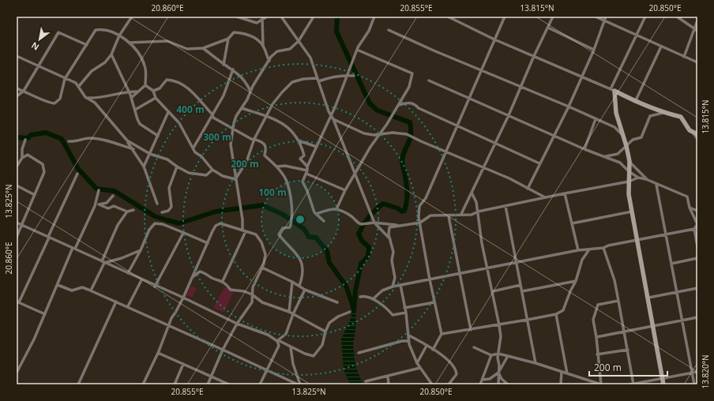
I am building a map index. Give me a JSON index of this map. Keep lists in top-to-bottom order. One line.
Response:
{"scale_bar":"200 m","north":"bottom left","coordinates":["20.860°E","20.855°E","13.815°N","20.850°E","13.825°N","13.820°N"],"rings":["400 m","300 m","200 m","100 m"]}
